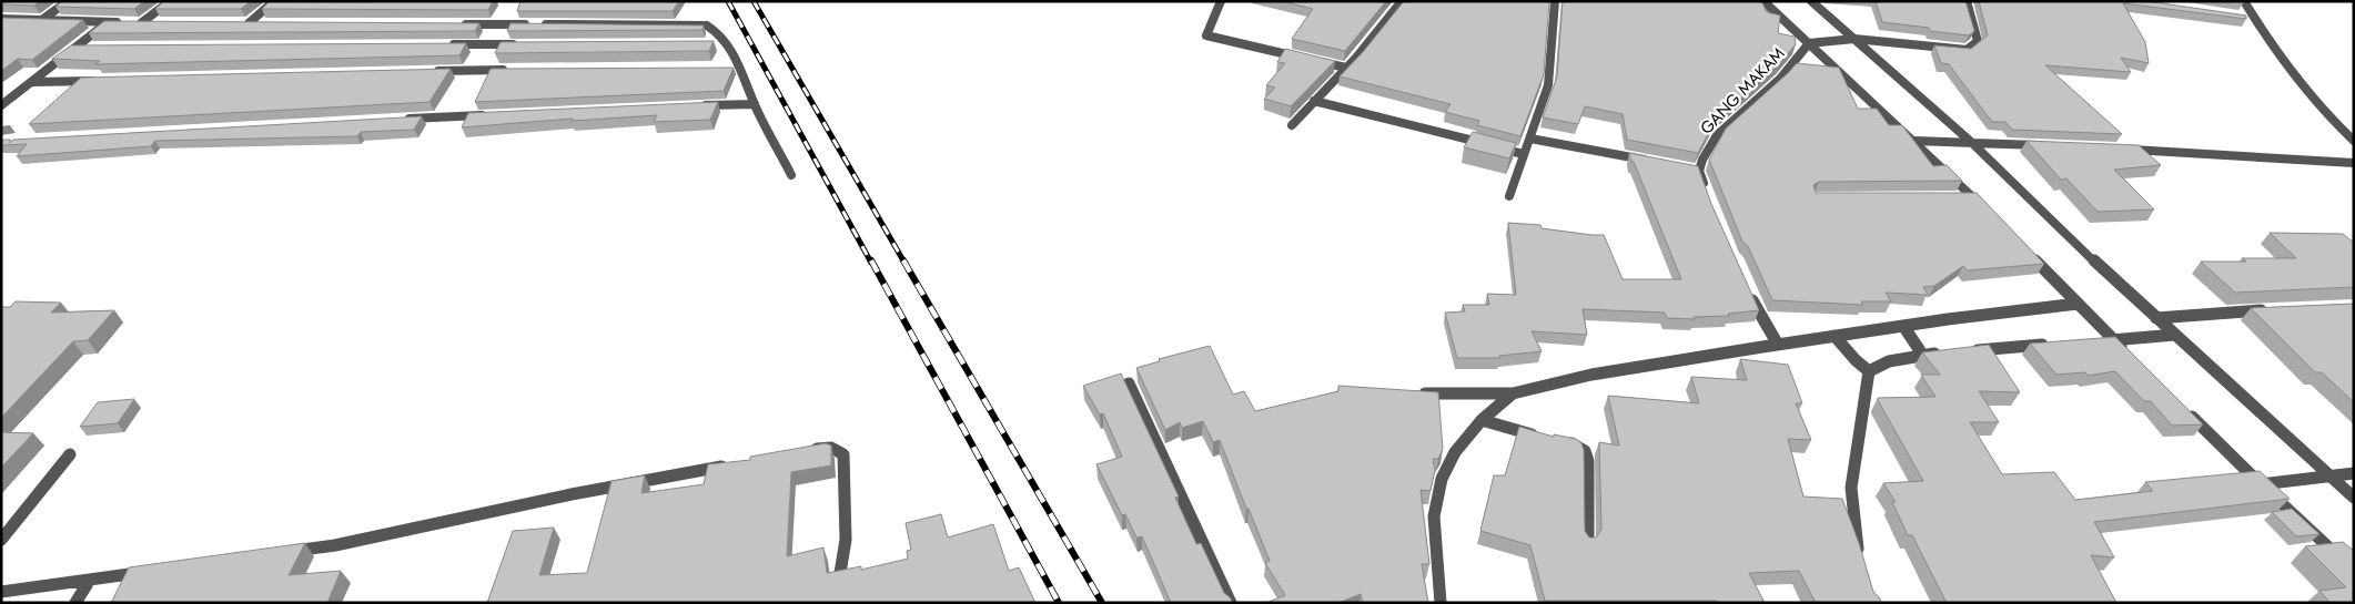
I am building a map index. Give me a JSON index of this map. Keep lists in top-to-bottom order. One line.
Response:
{"streets":{"street":["GANG MAKAM"]}}
